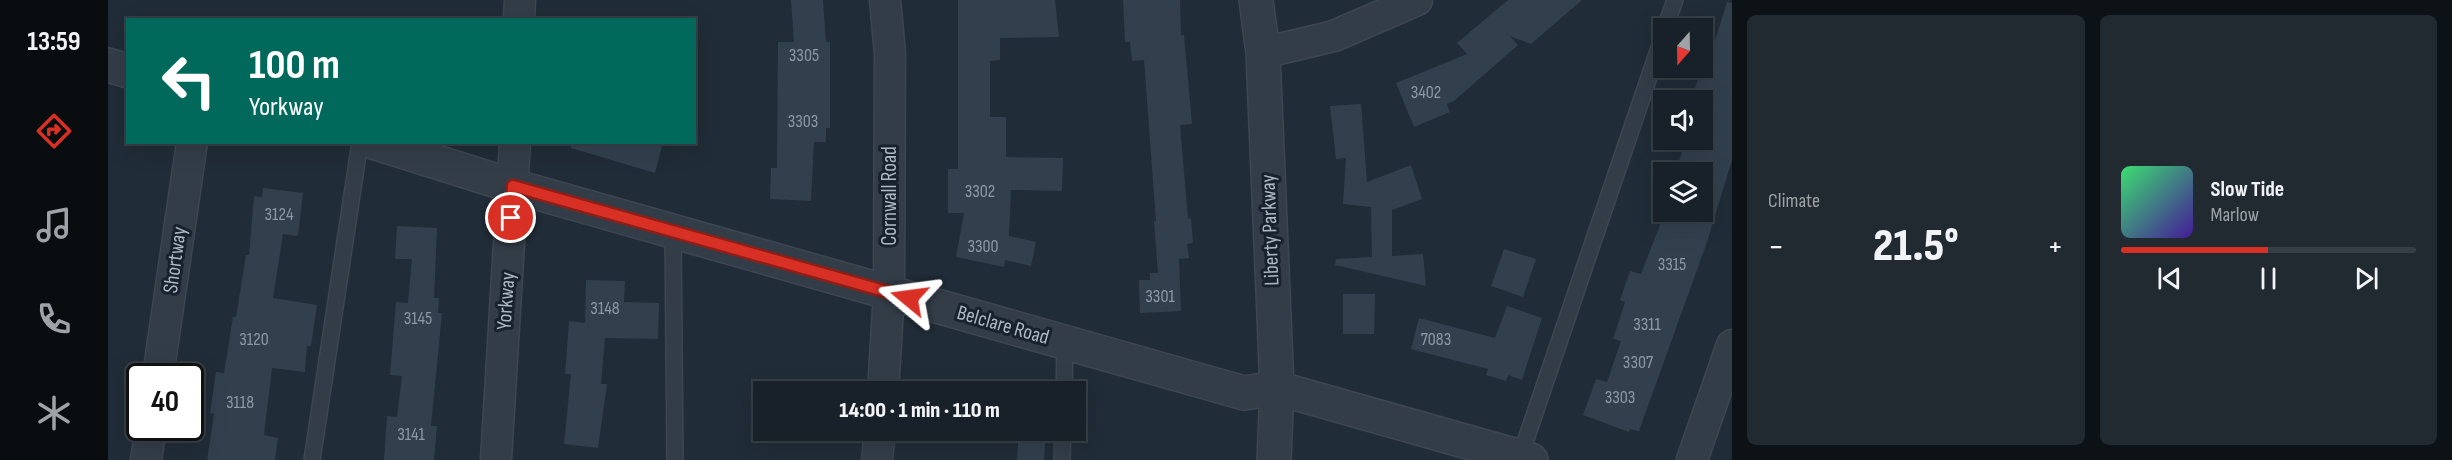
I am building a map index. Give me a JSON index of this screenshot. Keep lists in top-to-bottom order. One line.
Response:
{"streets":{"street":["Cornwall Road","Liberty Parkway","Shortway","Yorkway","Belclare Road"]},"crossings":[["Cornwall Road","Belclare Road"],["Liberty Parkway","Belclare Road"],["Yorkway","Belclare Road"]],"house_numbers":["3305","3402","3303","3302","3124","3300","3315","3301","3148","3145","3311","3120","7083","3307","3303","3118","3141"],"north":"bottom","page":{"tabs":"13:59","tile":"Climate","turn":["100 m","Yorkway"],"song":["Slow Tide","Marlow"],"heat":["−","21.5°","+"],"limit":"40","trip":"14:00 · 1 min · 110 m"}}
